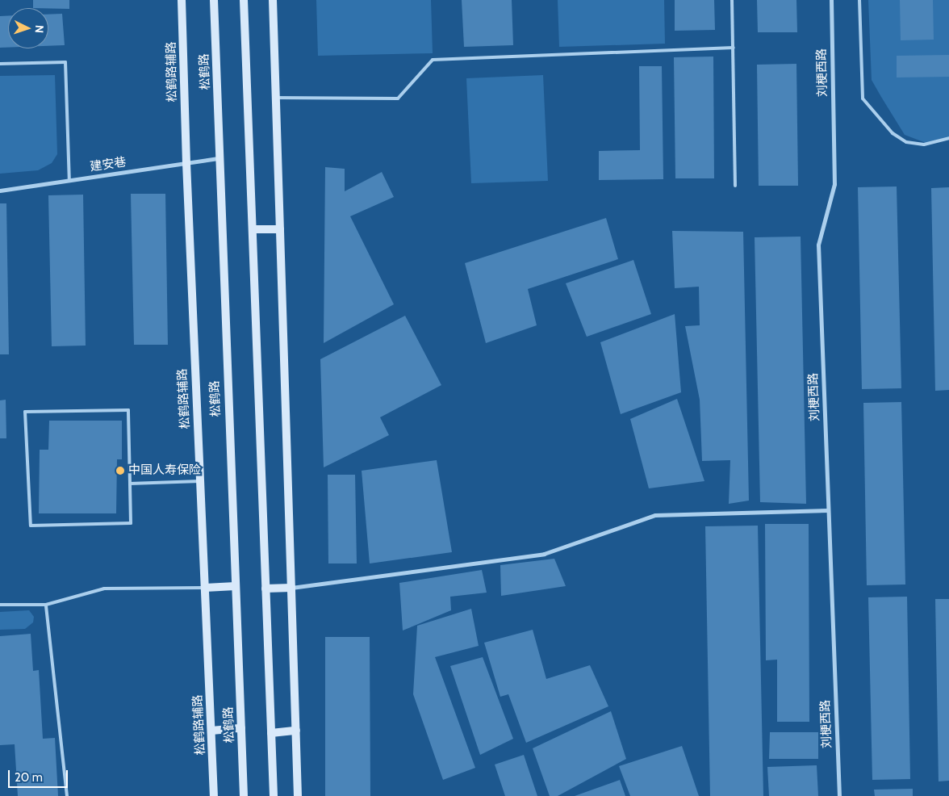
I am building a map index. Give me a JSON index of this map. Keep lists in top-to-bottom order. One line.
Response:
{"streets":{"street":["松鹤路辅路","松鹤路","刘梗西路","建安巷"]},"crossings":[["松鹤路辅路","建安巷"],["松鹤路","建安巷"]],"places":["中国人寿保险"],"scale_bar":"20 m","north":"right"}
